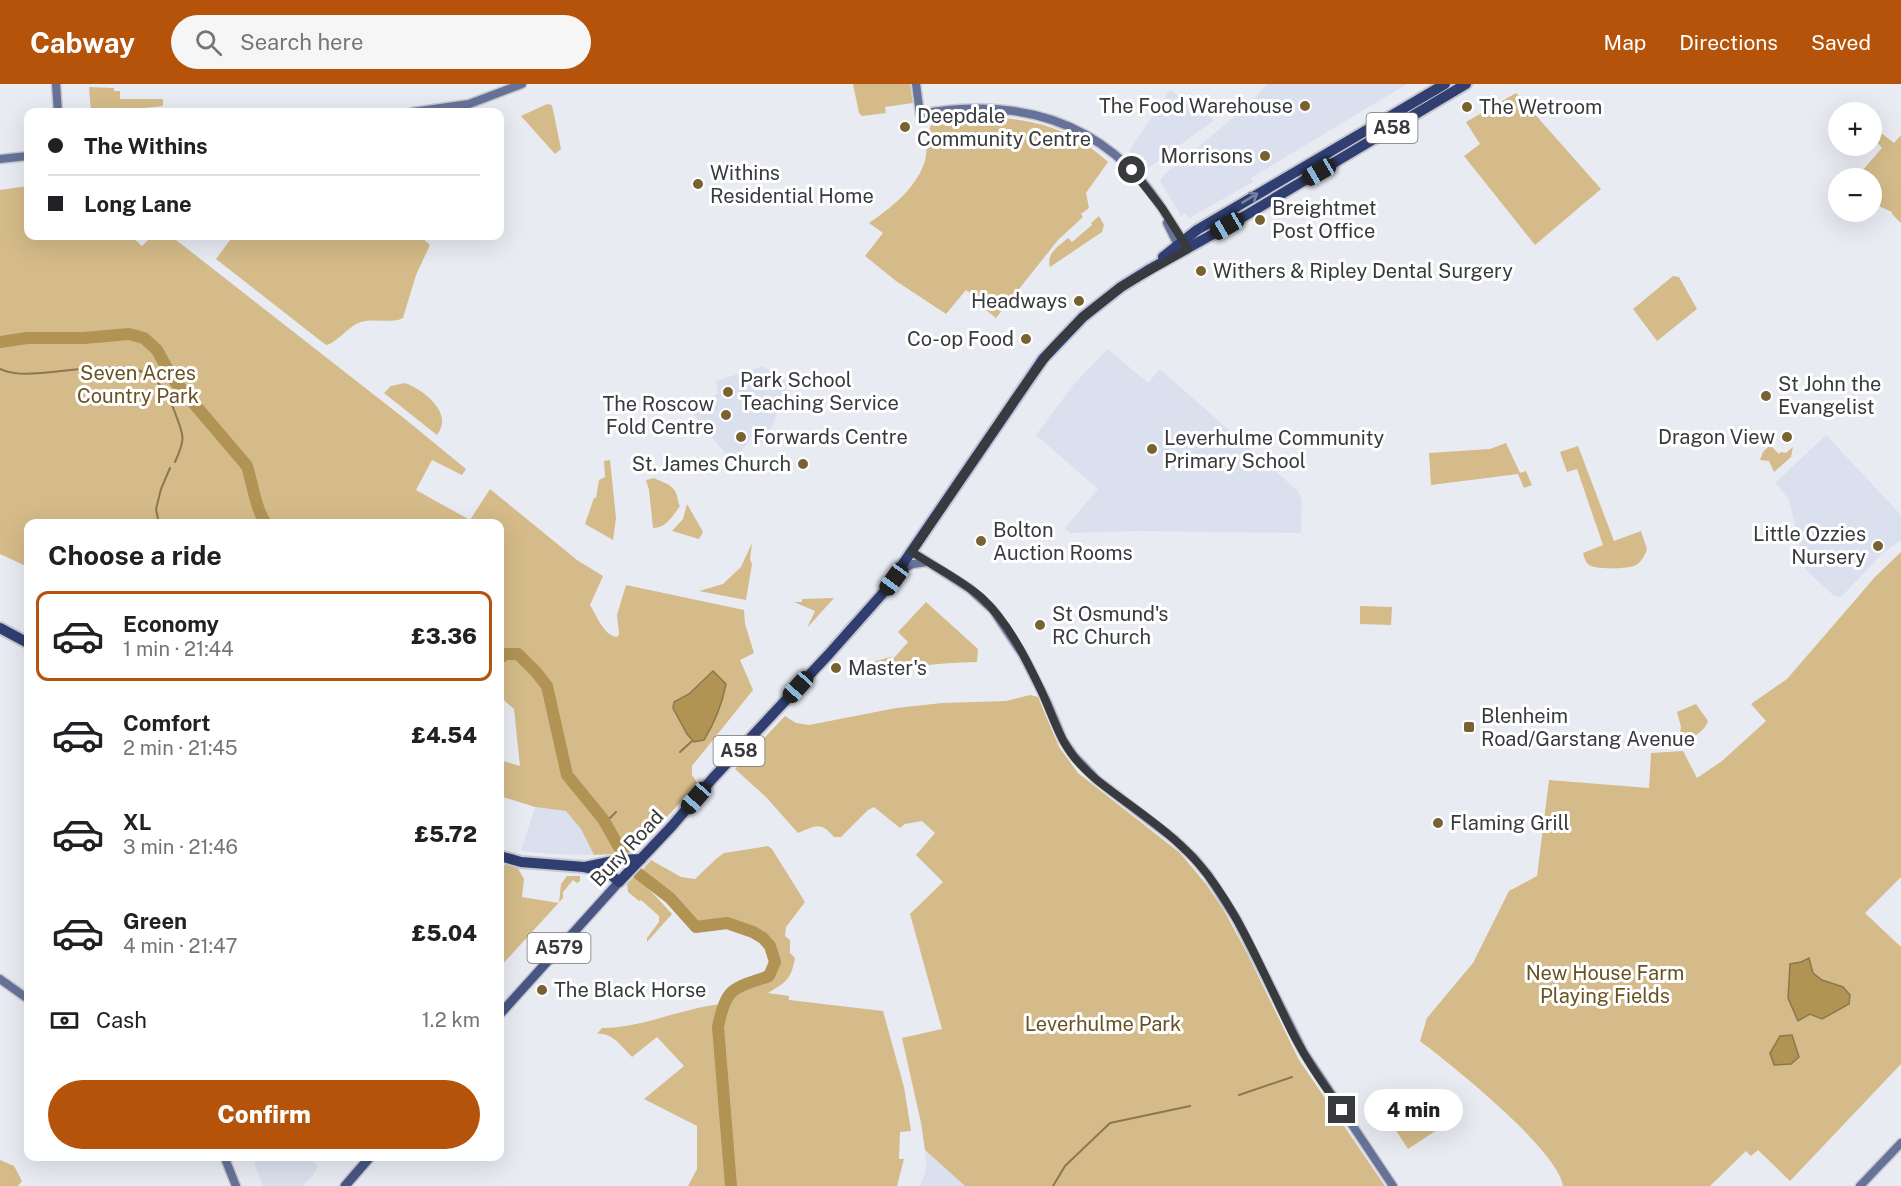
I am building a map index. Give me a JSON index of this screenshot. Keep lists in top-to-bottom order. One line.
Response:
{"streets":{"highway":["A58","Bury Road"],"main road":["A579"]},"parks":["Seven Acres Country Park","New House Farm Playing Fields","Leverhulme Park"],"places":{"other":["The Food Warehouse","The Wetroom","Deepdale Community Centre","Morrisons","Withins Residential Home","Breightmet Post Office","Withers & Ripley Dental Surgery","Headways","Co-op Food","Park School Teaching Service","St John the Evangelist","The Roscow Fold Centre","Forwards Centre","Dragon View","Leverhulme Community Primary School","St. James Church","Bolton Auction Rooms","Little Ozzies Nursery","St Osmund's RC Church","Master's","Flaming Grill","The Black Horse"],"transit":["Blenheim Road/Garstang Avenue"]},"page":{"header":"Cabway","search":"Search here","nav":["Map","Directions","Saved"],"map_buttons":["+","−"],"banner":["The Withins","Long Lane"],"heading":"Choose a ride","list":[{"name":"Economy","note":"1 min · 21:44","value":"£3.36"},{"name":"Comfort","note":"2 min · 21:45","value":"£4.54"},{"name":"XL","note":"3 min · 21:46","value":"£5.72"},{"name":"Green","note":"4 min · 21:47","value":"£5.04"}],"pay":["Cash","1.2 km"],"buttons":"Confirm","bubble":"4 min"}}
